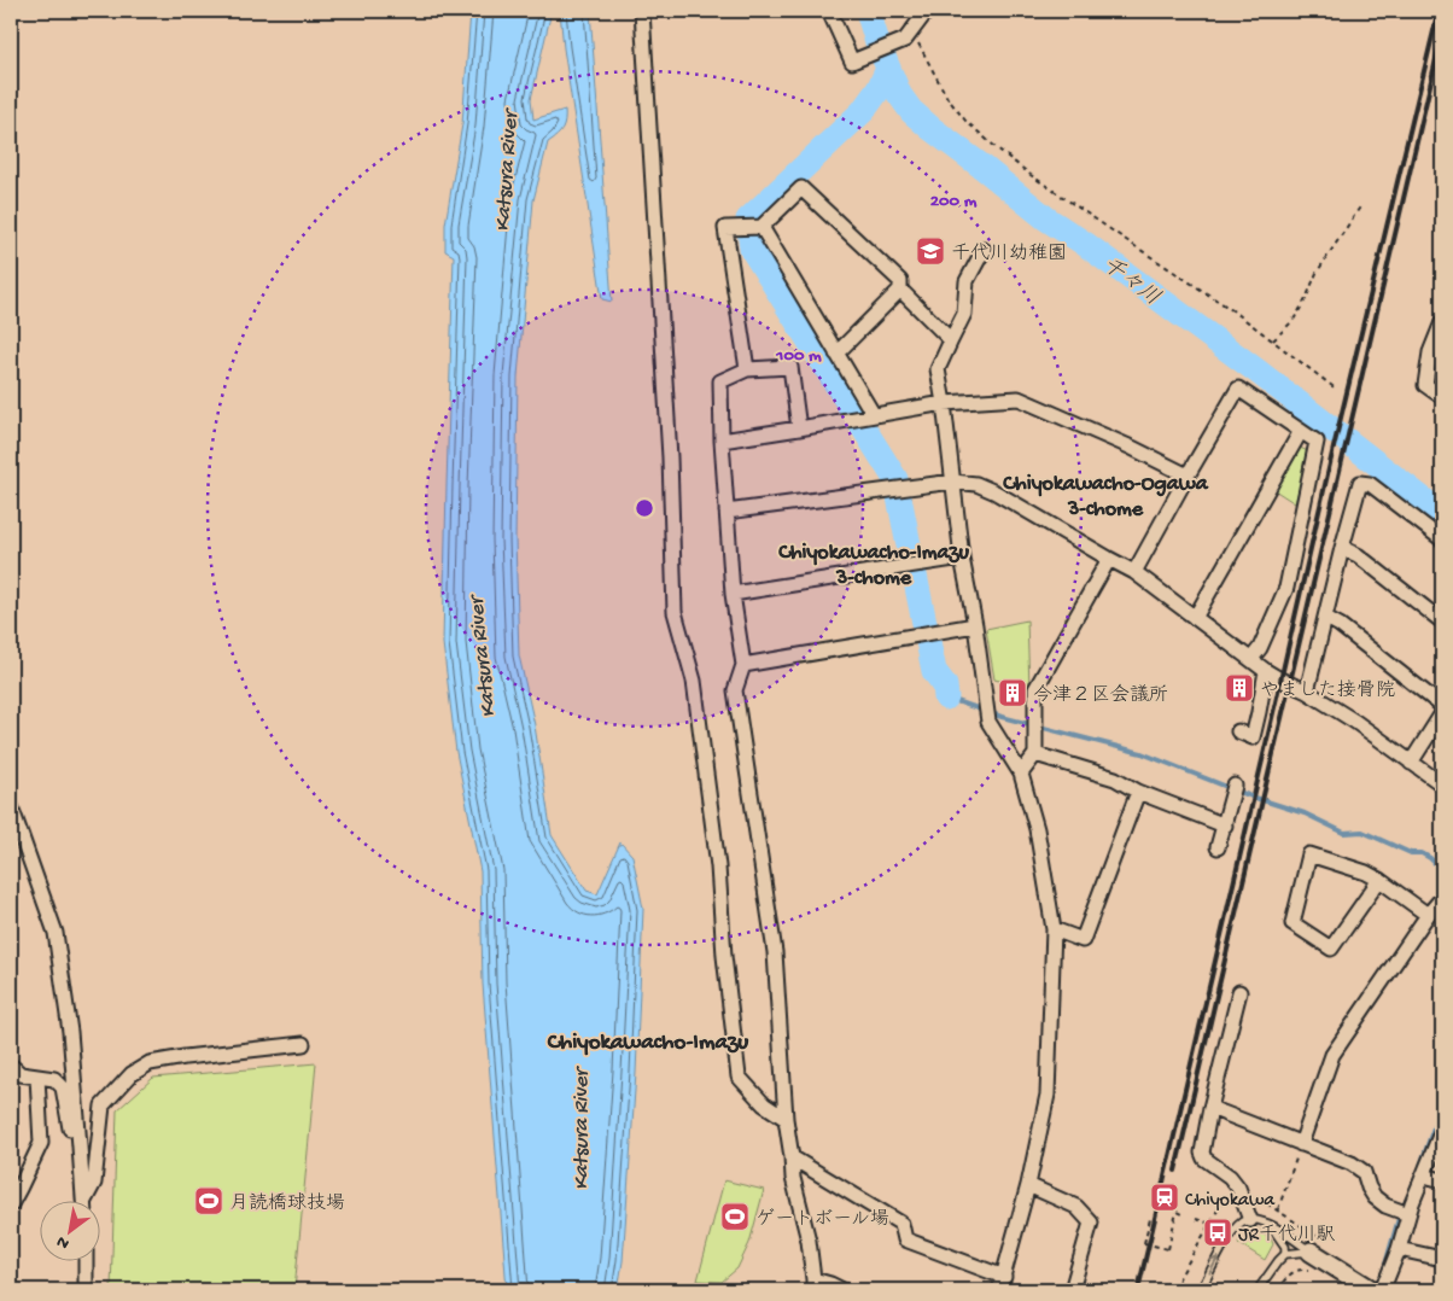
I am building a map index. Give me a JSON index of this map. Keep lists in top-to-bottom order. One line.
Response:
{"districts":["Chiyokawacho-Ogawa 3-chome","Chiyokawacho-Imazu 3-chome","Chiyokawacho-Imazu"],"water":["Katsura River","千々川"],"places":{"school or university":["千代川幼稚園"],"building":["やました接骨院","今津２区会議所"],"station":["Chiyokawa"],"sports":["月読橋球技場","ゲートボール場"],"bus stop":["JR千代川駅"]},"north":"bottom left","rings":["200 m","100 m"]}
